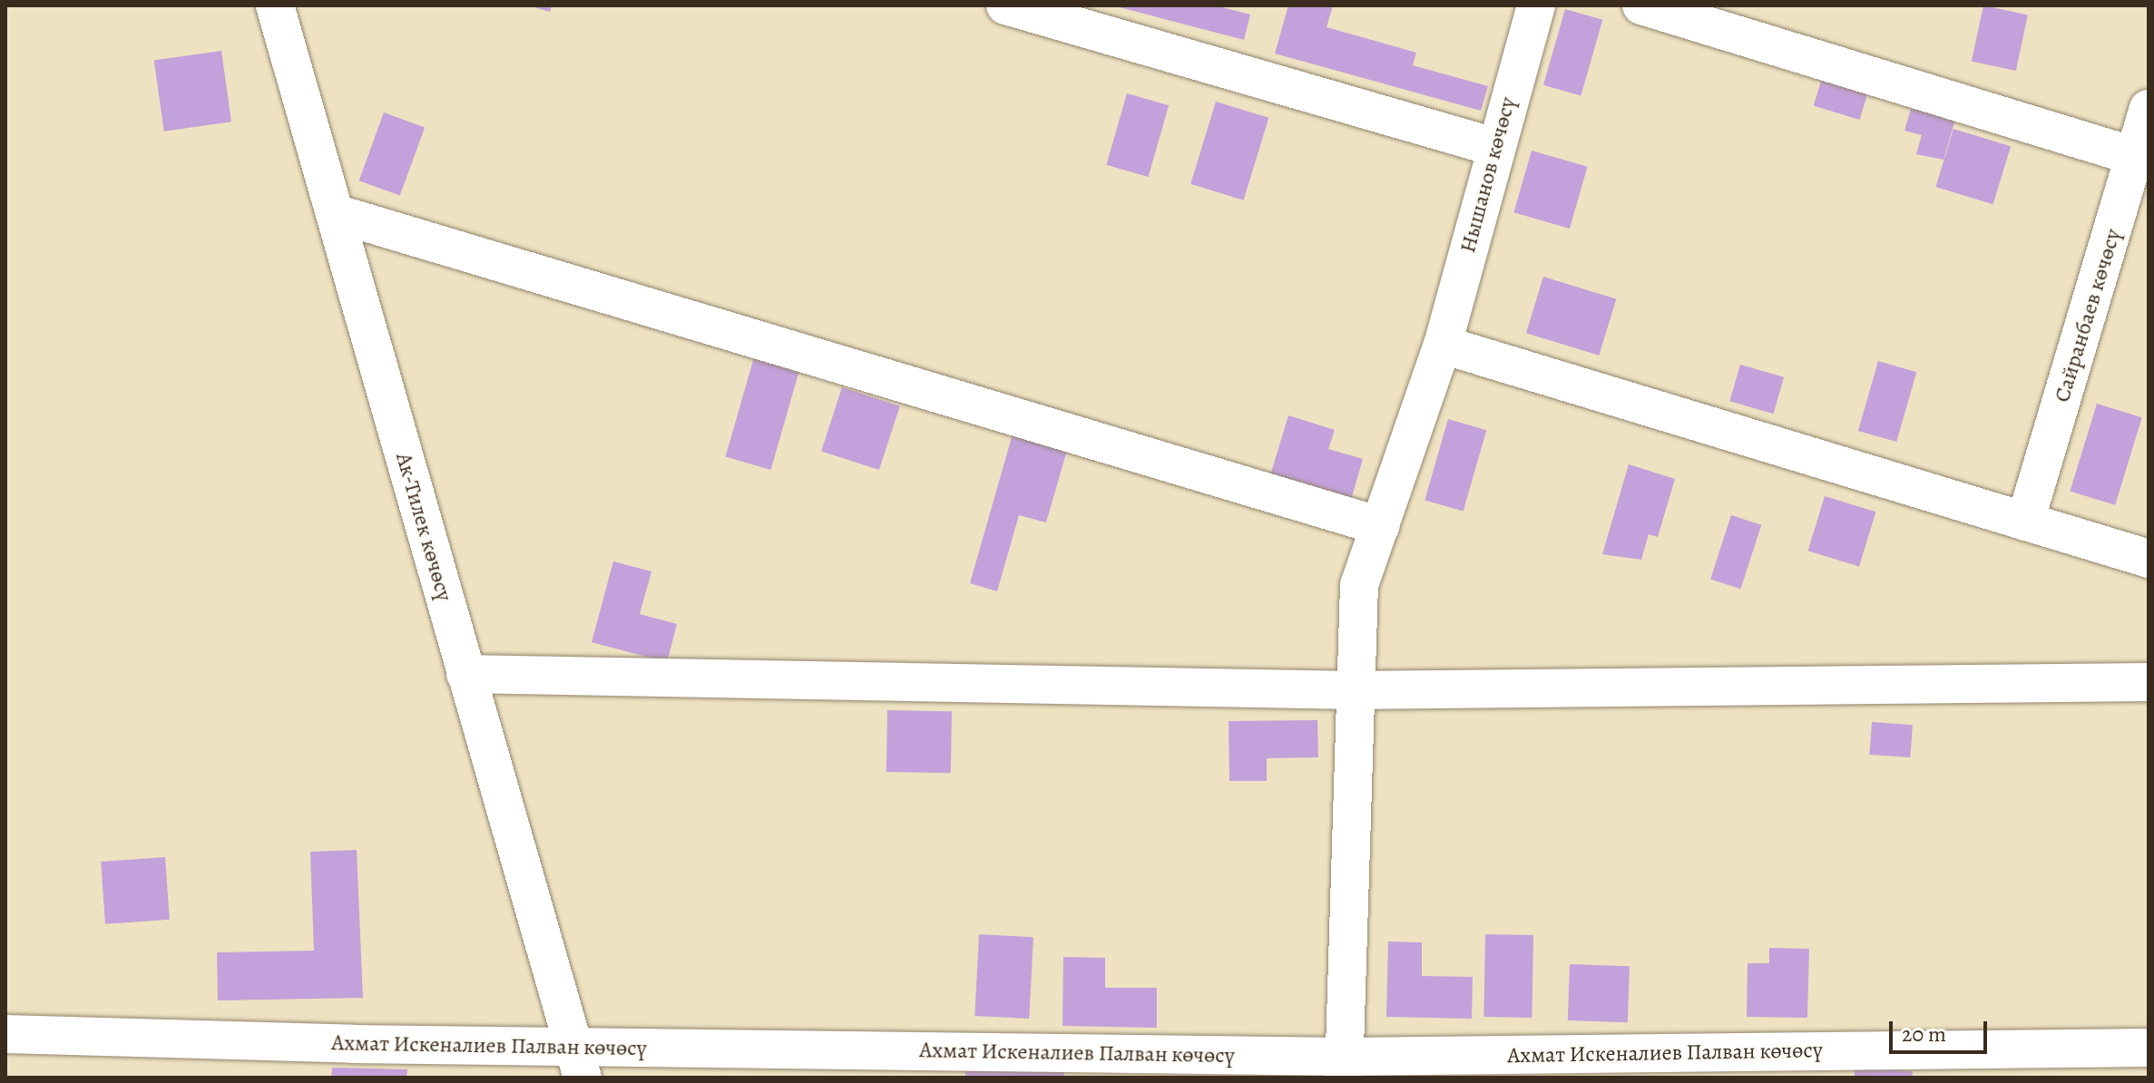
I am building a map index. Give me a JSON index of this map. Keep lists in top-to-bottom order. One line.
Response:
{"streets":{"street":["Нышанов көчөсү","Сайранбаев көчөсү","Ак-Тилек көчөсү","Ахмат Искеналиев Палван көчөсү"]},"crossings":[["Нышанов көчөсү","Ахмат Искеналиев Палван көчөсү"],["Ак-Тилек көчөсү","Ахмат Искеналиев Палван көчөсү"]],"scale_bar":"20 m"}
